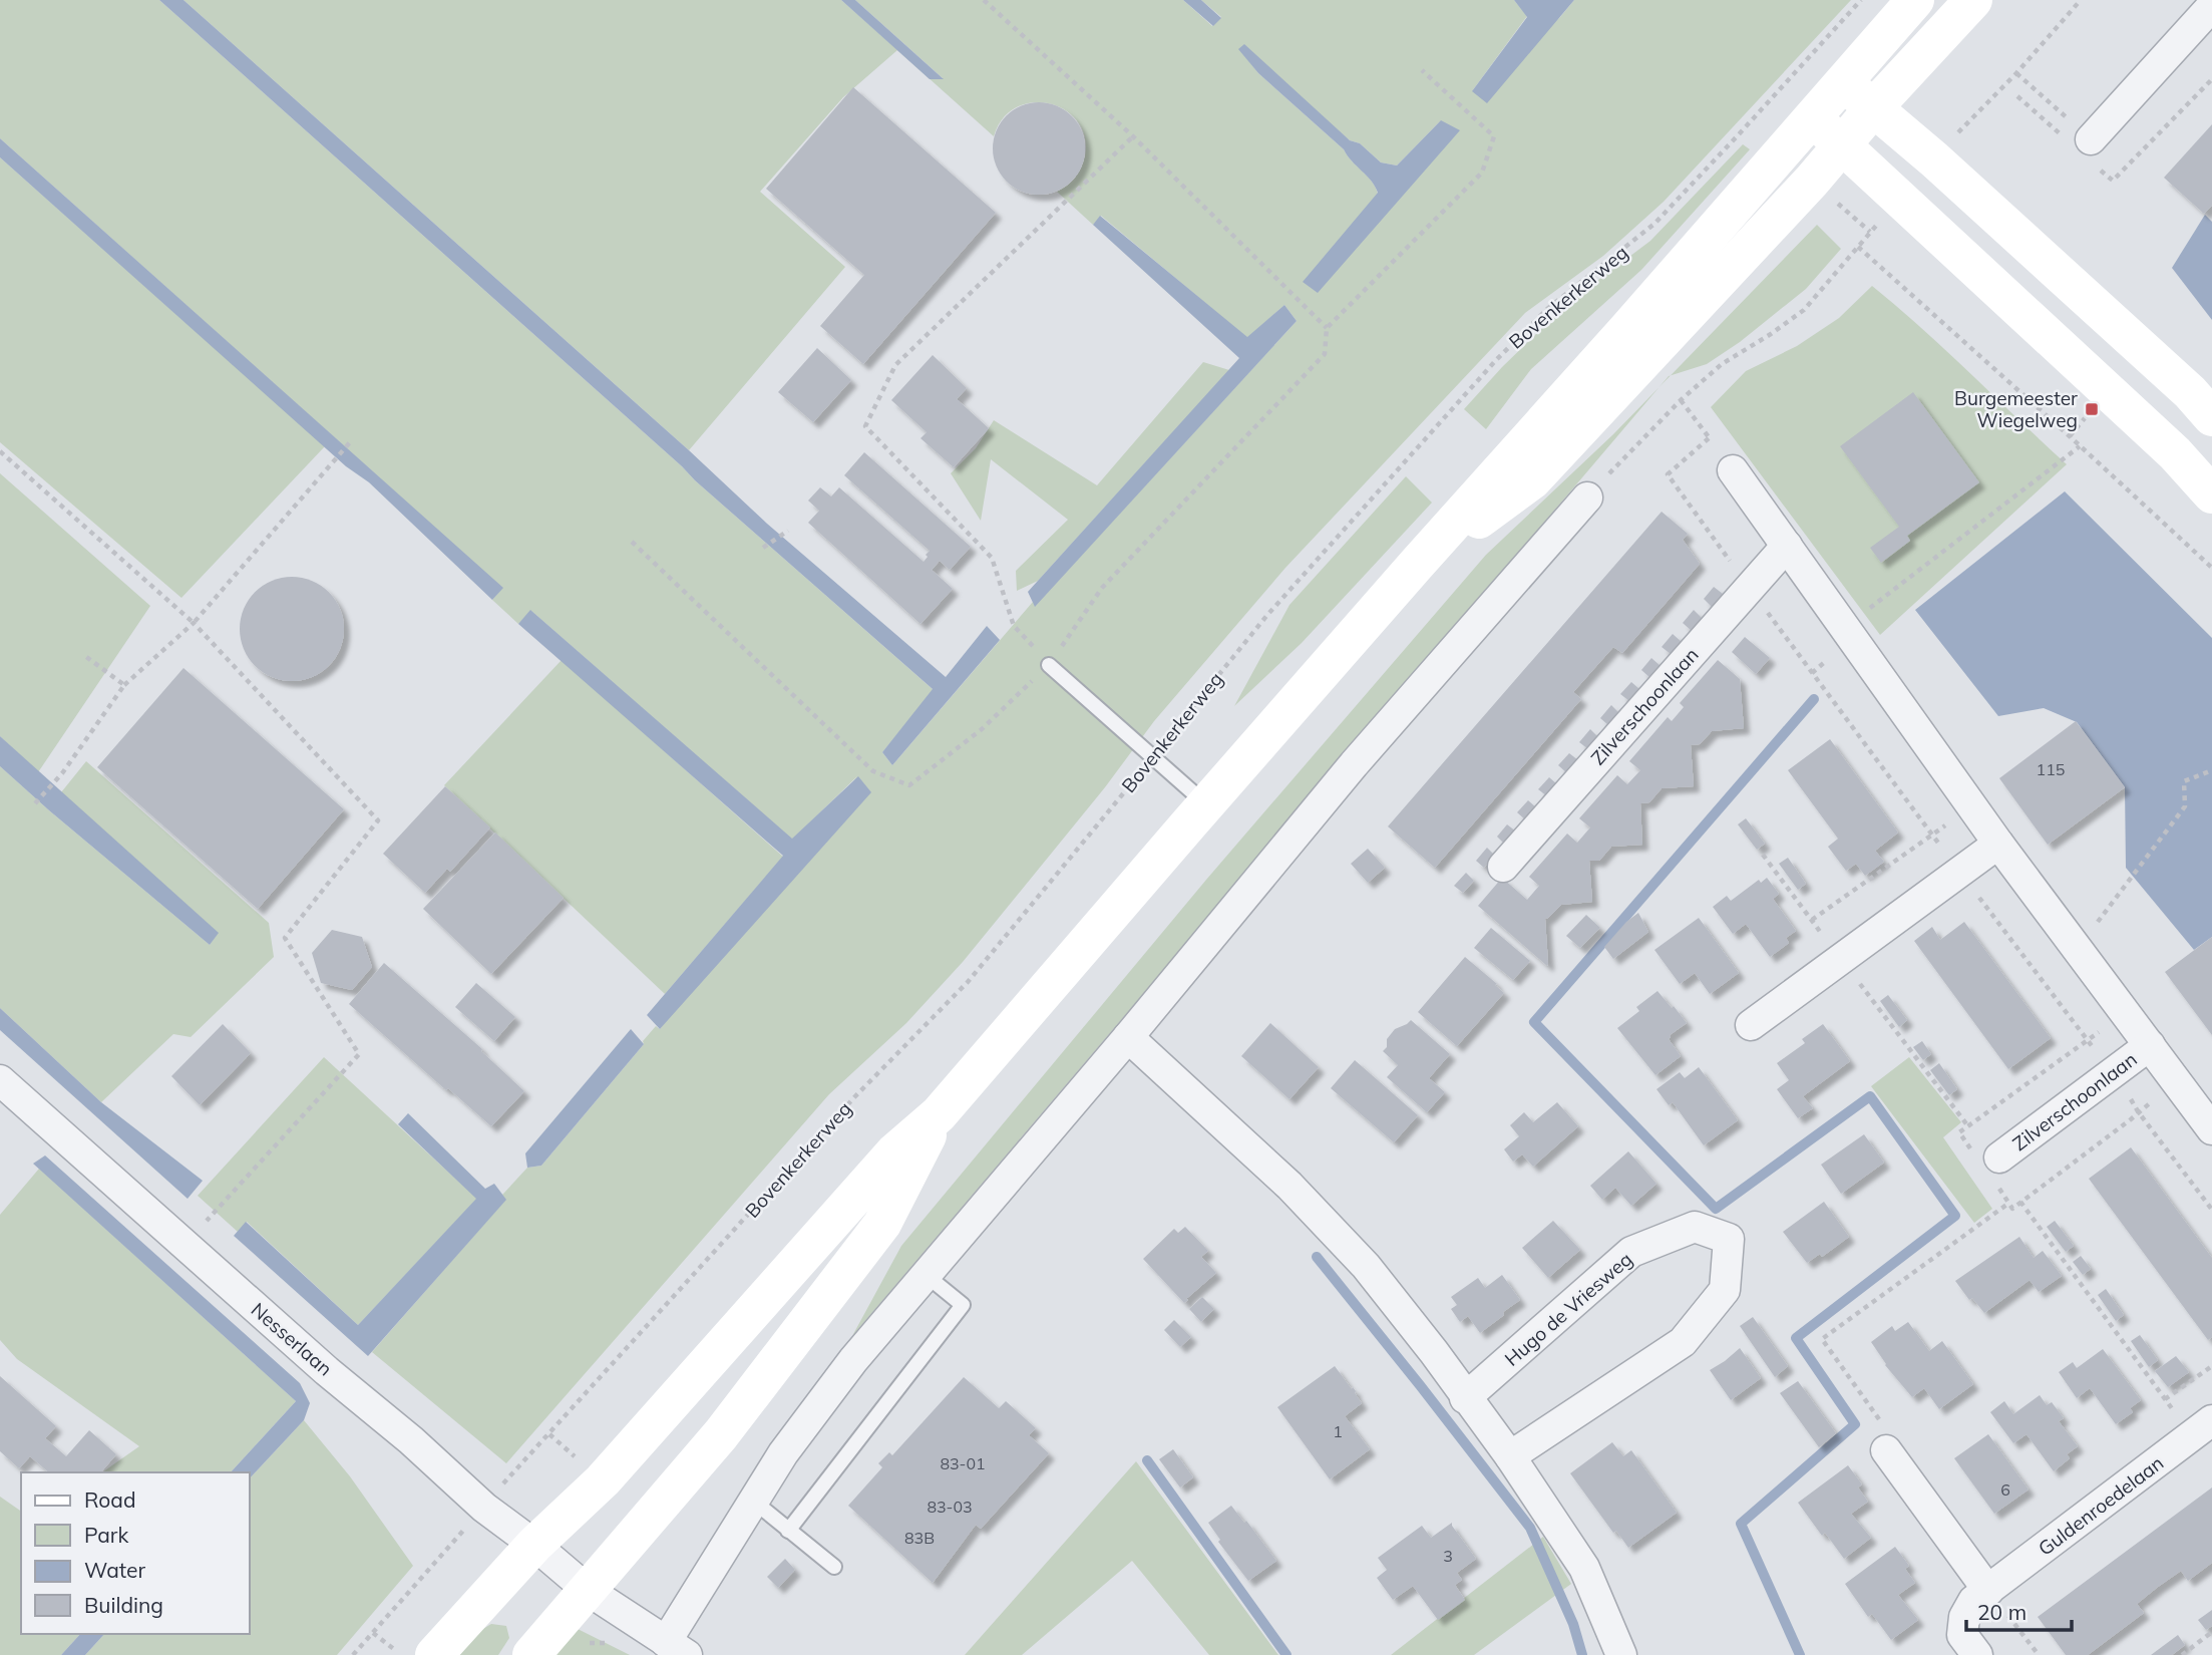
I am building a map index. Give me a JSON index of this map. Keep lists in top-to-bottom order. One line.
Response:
{"streets":{"street":["Zilverschoonlaan","Hugo de Vriesweg","Nesserlaan","Guldenroedelaan"],"path":["Bovenkerkerweg"]},"places":{"transit":["Burgemeester Wiegelweg"]},"house_numbers":["115","1","83-01","6","83-03","83B","3"],"legend":["Road","Park","Water","Building"],"scale_bar":"20 m"}
